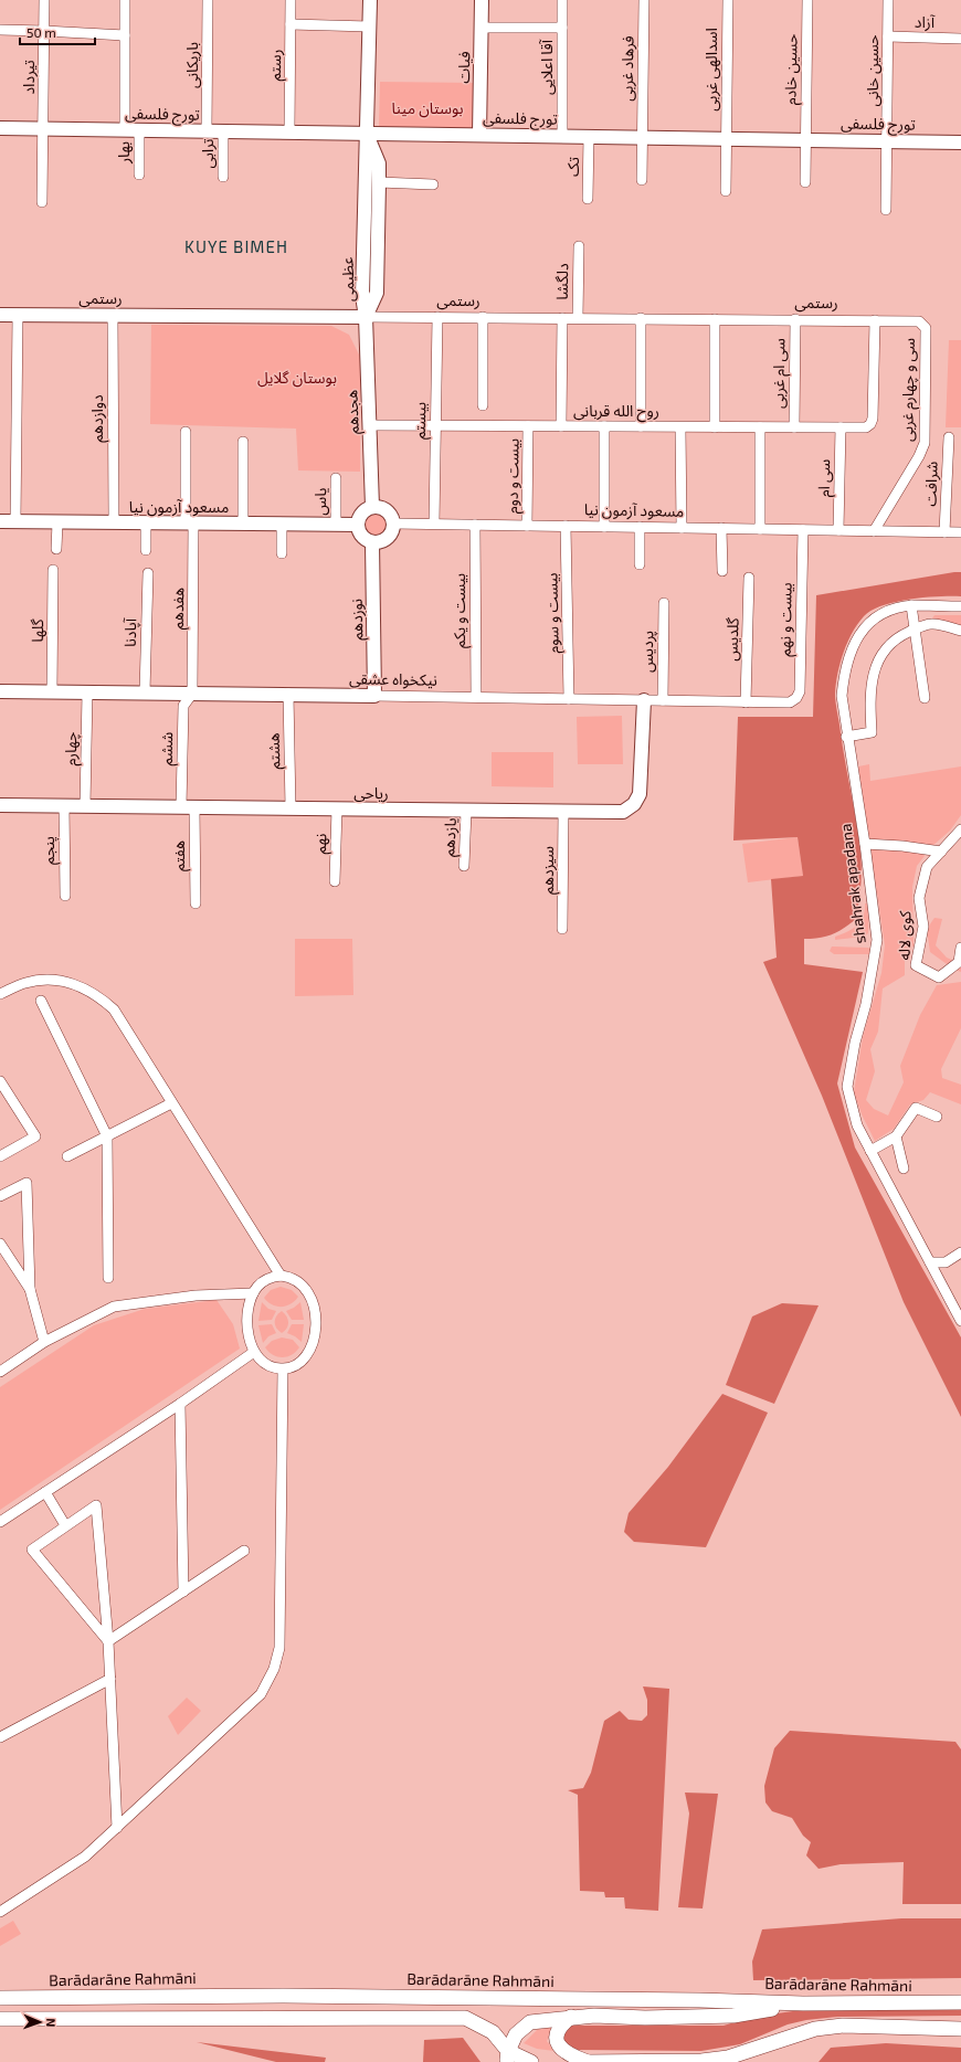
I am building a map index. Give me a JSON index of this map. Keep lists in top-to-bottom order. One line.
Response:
{"streets":{"main road":["Barādarāne Rahmāni"],"street":["آزاد","باریکانی","رستم","فیات","آقا اعلایی","فرهاد غربی","اسدالهی غربی","حسین خادم","حسین خانی","تیرداد","تورج فلسفی","بهار","ترابی","تک","عظیمی","دلگشا","رستمی","سی ام غربی","سی و چهارم غربی","روح الله قربانی","هجدهم","دوازدهم","بیستم","بیست و دوم","سی ام","شرافت","یاس","مسعود آزمون نیا","هفدهم","بیست و یکم","بیست و سوم","نوزدهم","بیست و نهم","گلها","آپادنا","گلدیس","پردیس","نیکخواه عشقی","چهارم","ششم","هشتم","ریاحی","یازدهم","نهم","پنجم","هفتم","سیزدهم","shahrak apadana","کوی لاله"]},"crossings":[["آزاد","حسین خانی"],["باریکانی","تورج فلسفی"],["رستم","تورج فلسفی"],["فیات","تورج فلسفی"],["آقا اعلایی","تورج فلسفی"],["فرهاد غربی","تورج فلسفی"],["اسدالهی غربی","تورج فلسفی"],["حسین خادم","تورج فلسفی"],["حسین خانی","تورج فلسفی"],["تیرداد","تورج فلسفی"],["تورج فلسفی","بهار"],["تورج فلسفی","ترابی"],["تورج فلسفی","تک"],["تورج فلسفی","عظیمی"],["عظیمی","رستمی"],["عظیمی","هجدهم"],["دلگشا","رستمی"],["رستمی","سی ام غربی"],["رستمی","سی و چهارم غربی"],["رستمی","روح الله قربانی"],["رستمی","هجدهم"],["رستمی","دوازدهم"],["رستمی","بیستم"],["سی ام غربی","روح الله قربانی"],["سی و چهارم غربی","مسعود آزمون نیا"],["روح الله قربانی","هجدهم"],["روح الله قربانی","بیستم"],["روح الله قربانی","بیست و دوم"],["روح الله قربانی","سی ام"],["هجدهم","مسعود آزمون نیا"],["هجدهم","نوزدهم"],["دوازدهم","مسعود آزمون نیا"],["بیستم","مسعود آزمون نیا"],["بیست و دوم","مسعود آزمون نیا"],["سی ام","مسعود آزمون نیا"],["شرافت","مسعود آزمون نیا"],["یاس","مسعود آزمون نیا"],["مسعود آزمون نیا","هفدهم"],["مسعود آزمون نیا","بیست و یکم"],["مسعود آزمون نیا","بیست و سوم"],["مسعود آزمون نیا","نوزدهم"],["مسعود آزمون نیا","بیست و نهم"],["هفدهم","نیکخواه عشقی"],["هفدهم","ششم"],["بیست و یکم","نیکخواه عشقی"],["بیست و سوم","نیکخواه عشقی"],["نوزدهم","نیکخواه عشقی"],["بیست و نهم","نیکخواه عشقی"],["گلها","نیکخواه عشقی"],["آپادنا","نیکخواه عشقی"],["گلدیس","نیکخواه عشقی"],["پردیس","نیکخواه عشقی"],["نیکخواه عشقی","چهارم"],["نیکخواه عشقی","ششم"],["نیکخواه عشقی","هشتم"],["نیکخواه عشقی","ریاحی"],["چهارم","ریاحی"],["ششم","ریاحی"],["ششم","هفتم"],["هشتم","ریاحی"],["ریاحی","یازدهم"],["ریاحی","نهم"],["ریاحی","پنجم"],["ریاحی","هفتم"],["ریاحی","سیزدهم"]],"districts":["KUYE BIMEH"],"parks":["بوستان مینا","بوستان گلایل"],"scale_bar":"50 m","north":"right"}
